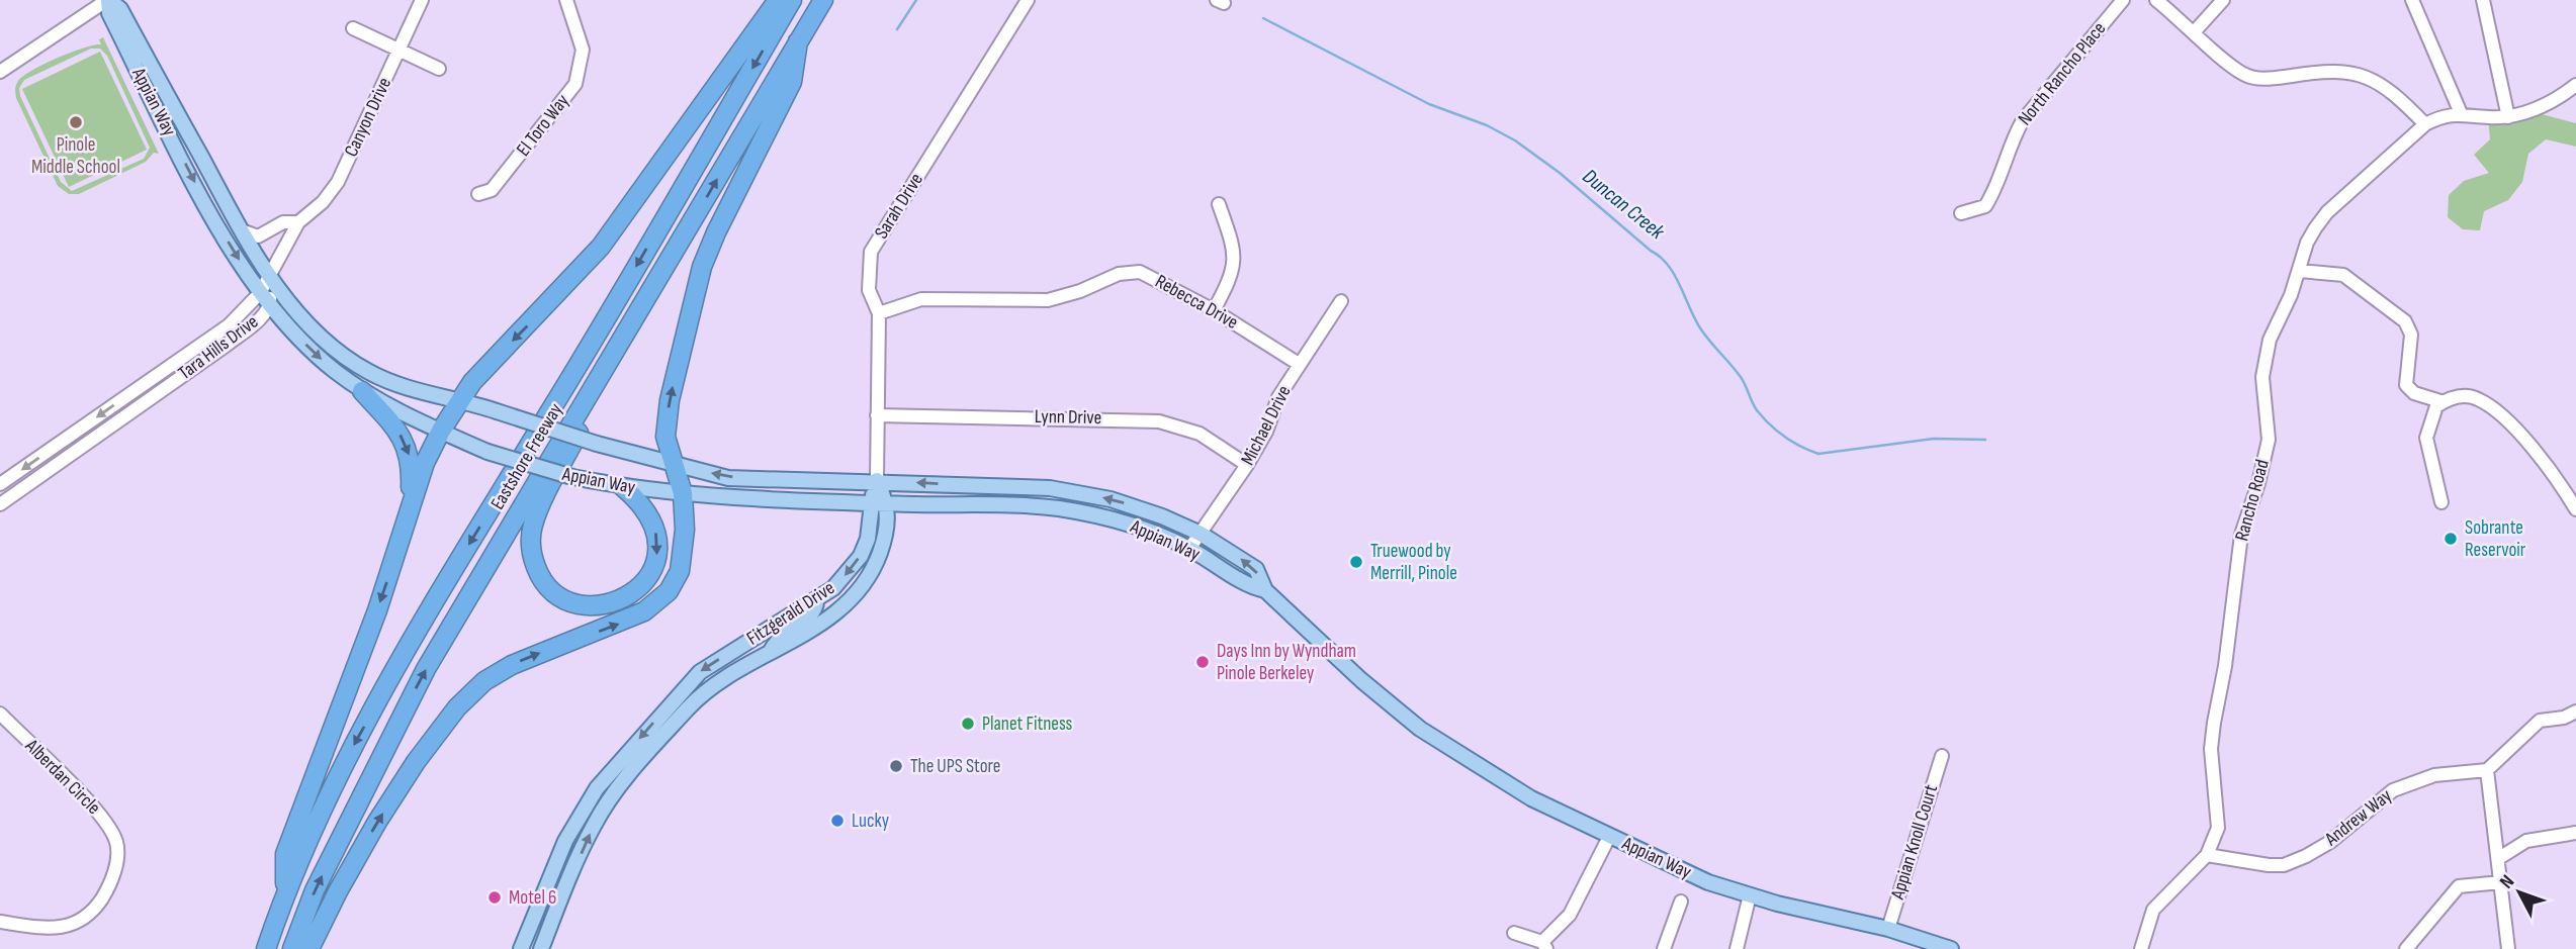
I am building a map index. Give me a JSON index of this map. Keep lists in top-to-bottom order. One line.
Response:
{"streets":{"highway":["Eastshore Freeway"],"main road":["Appian Way","Fitzgerald Drive"],"street":["North Rancho Place","Canyon Drive","El Toro Way","Sarah Drive","Rebecca Drive","Tara Hills Drive","Lynn Drive","Michael Drive","Rancho Road","Alberdan Circle","Andrew Way","Appian Knoll Court"]},"crossings":[["Appian Way","Canyon Drive"],["Appian Way","Sarah Drive"],["Appian Way","Tara Hills Drive"],["Appian Way","Michael Drive"],["Appian Way","Fitzgerald Drive"],["Appian Way","Appian Knoll Court"],["Canyon Drive","Tara Hills Drive"],["Sarah Drive","Rebecca Drive"],["Sarah Drive","Lynn Drive"],["Sarah Drive","Fitzgerald Drive"],["Rebecca Drive","Michael Drive"],["Lynn Drive","Michael Drive"],["Rancho Road","Andrew Way"]],"water":["Duncan Creek"],"places":["Pinole Middle School","Sobrante Reservoir","Truewood by Merrill, Pinole","Days Inn by Wyndham Pinole Berkeley","Planet Fitness","The UPS Store","Lucky","Motel 6"],"north":"top left"}
